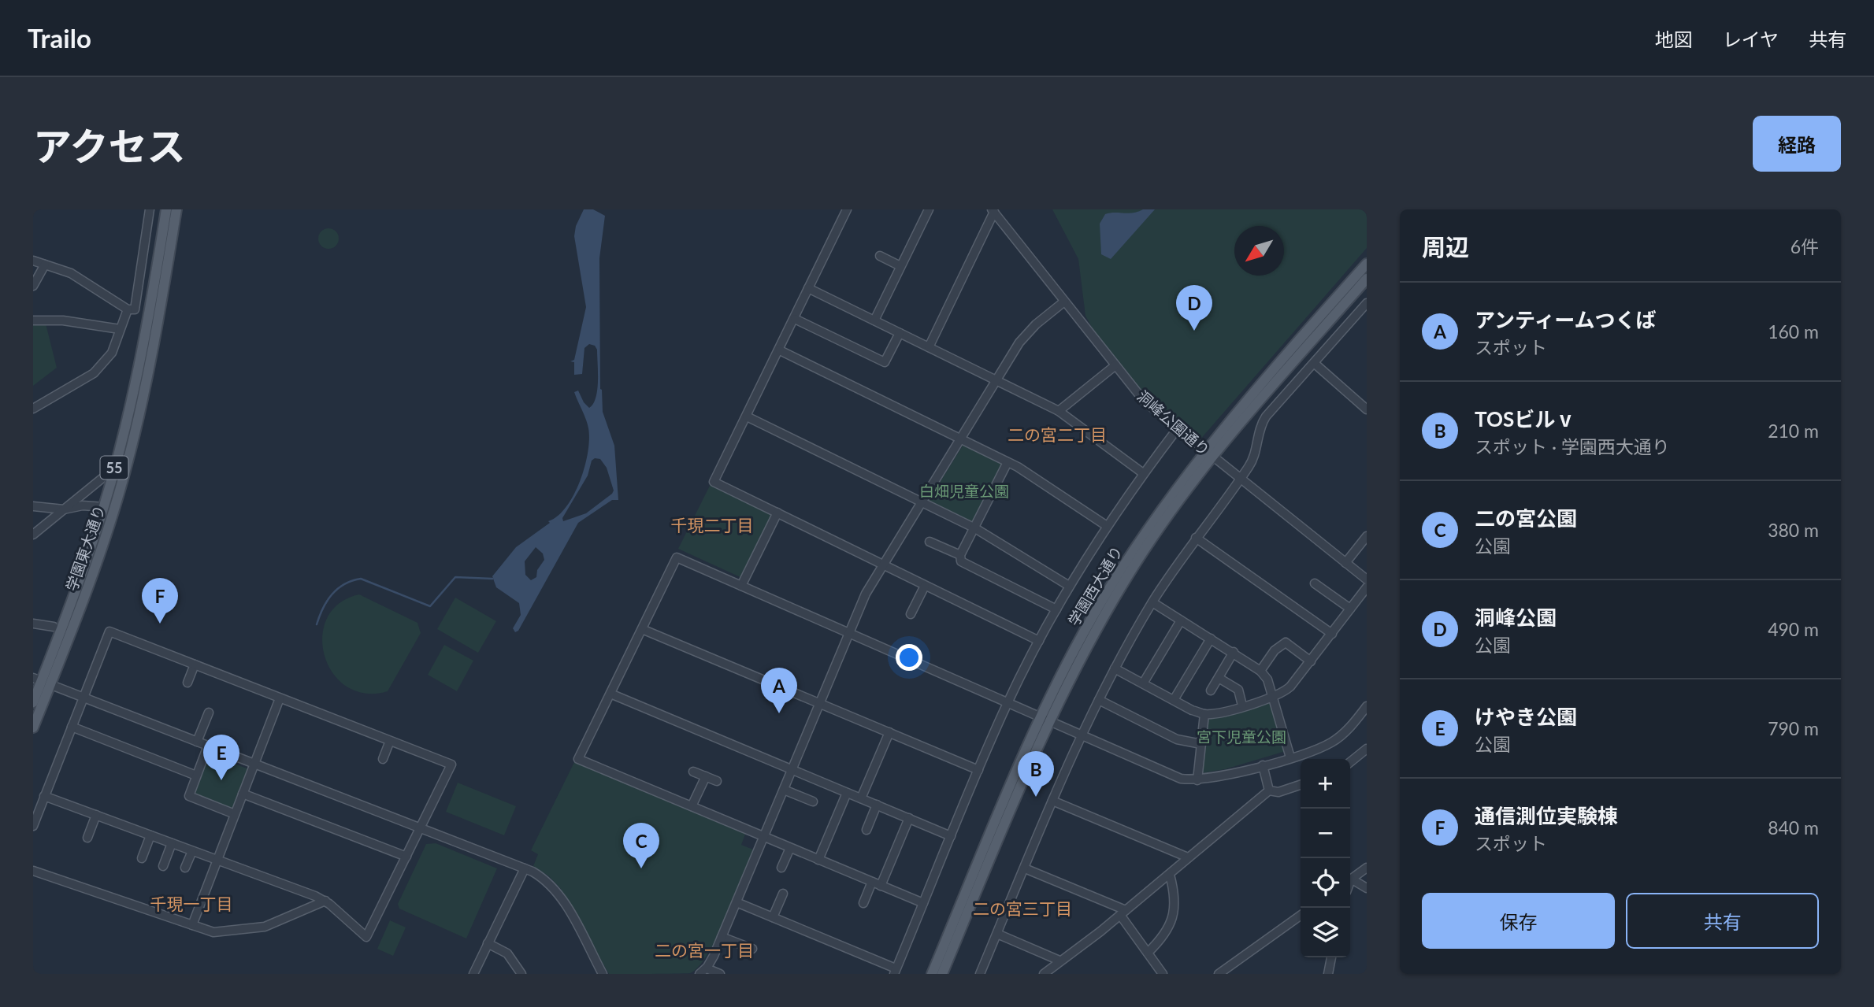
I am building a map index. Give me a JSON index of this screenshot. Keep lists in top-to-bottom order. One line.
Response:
{"streets":{"main road":["55","学園東大通り","学園西大通り"],"street":["洞峰公園通り"]},"crossings":[["洞峰公園通り","学園西大通り"]],"districts":["二の宮二丁目","千現二丁目","千現一丁目","二の宮三丁目","二の宮一丁目"],"parks":["白畑児童公園","宮下児童公園"],"north":"bottom left","page":{"header":"Trailo","nav":["地図","レイヤ","共有"],"title":"アクセス","buttons":["経路",["保存","共有"]],"heading":["周辺","6件"],"list":[{"mark":"A","name":"アンティームつくば","note":"スポット","value":"160 m"},{"mark":"B","name":"TOSビルⅴ","note":"スポット · 学園西大通り","value":"210 m"},{"mark":"C","name":"二の宮公園","note":"公園","value":"380 m"},{"mark":"D","name":"洞峰公園","note":"公園","value":"490 m"},{"mark":"E","name":"けやき公園","note":"公園","value":"790 m"},{"mark":"F","name":"通信測位実験棟","note":"スポット","value":"840 m"}],"pins":["D","F","A","E","B","C"],"map_buttons":["+","−"]}}
